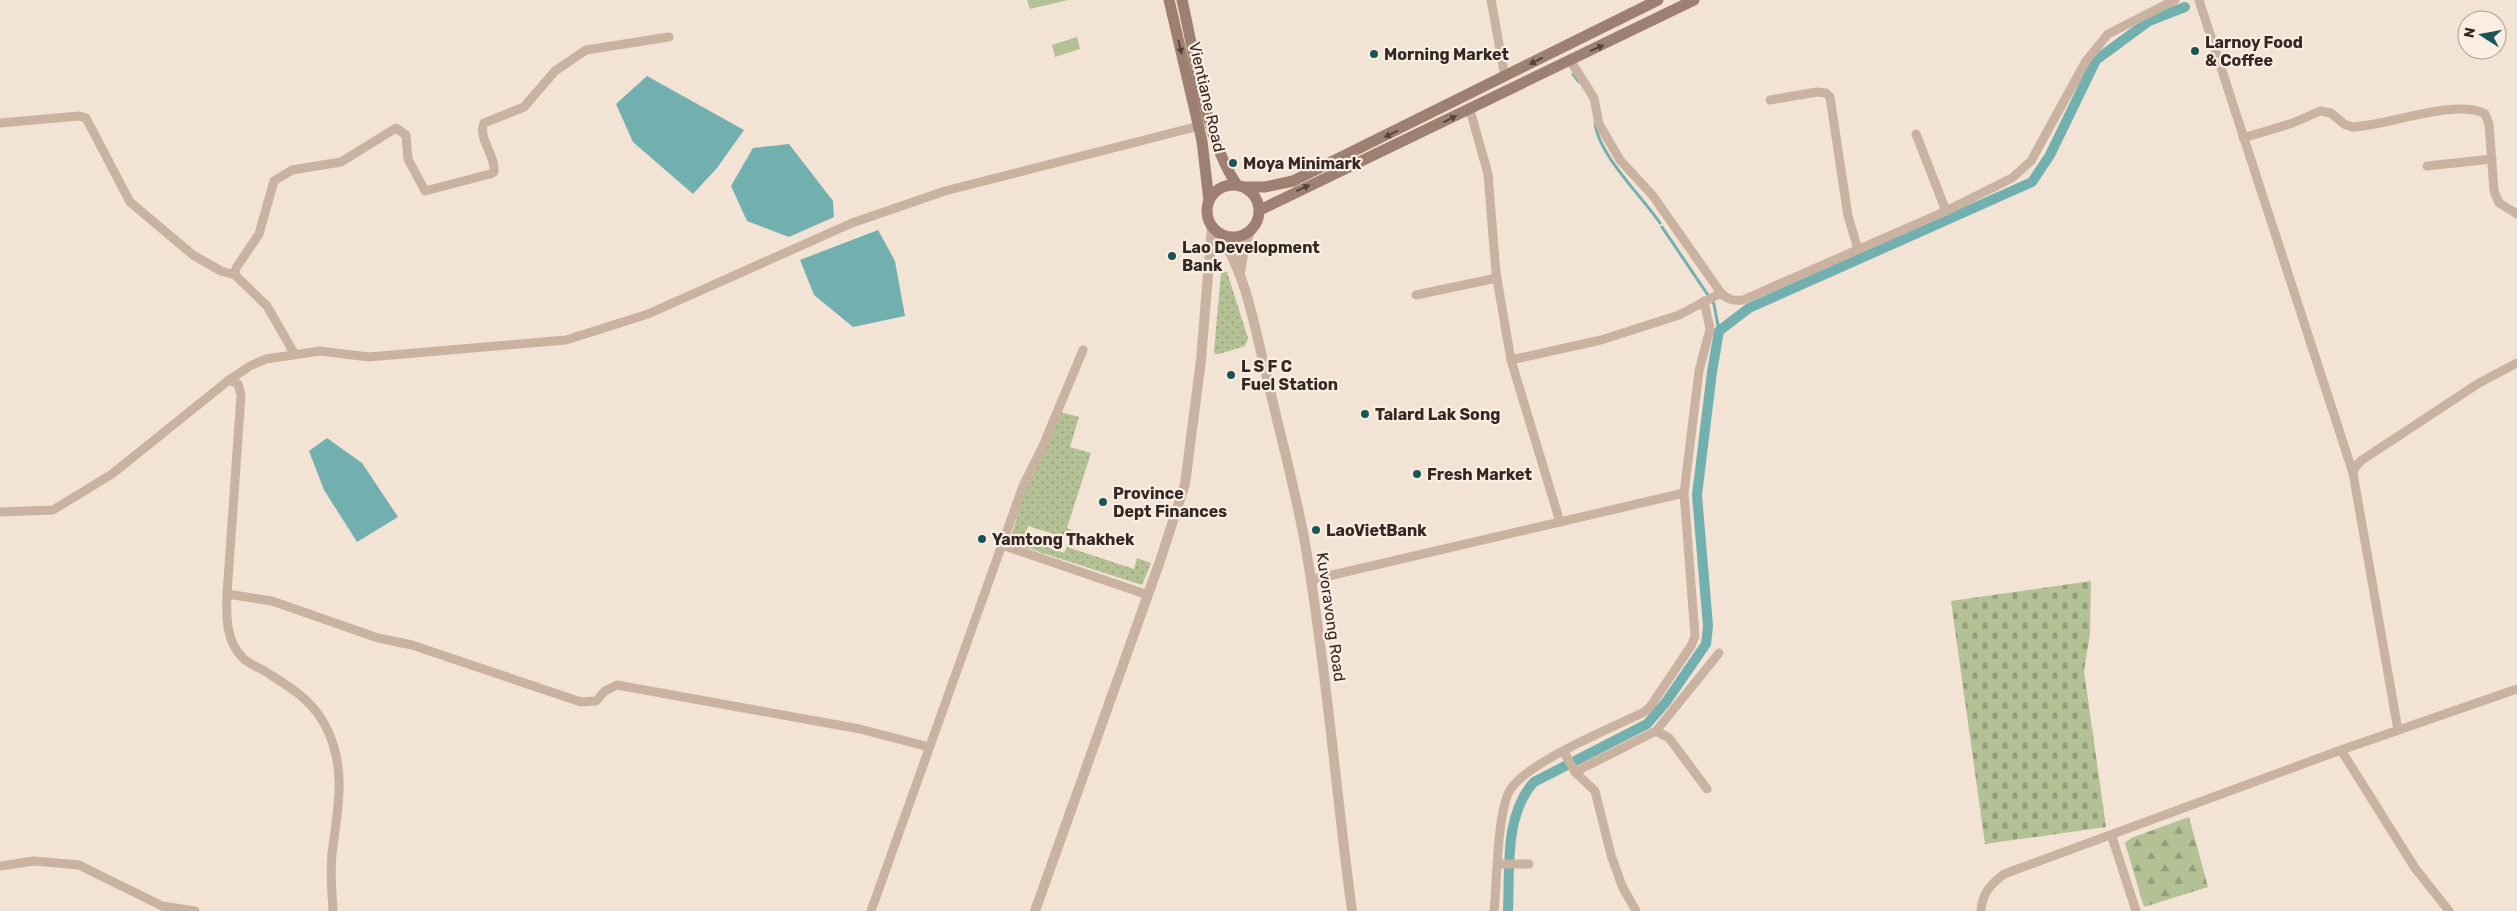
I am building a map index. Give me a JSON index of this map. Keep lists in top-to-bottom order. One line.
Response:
{"streets":{"main road":["Vientiane Road"],"street":["Kuvoravong Road"]},"places":["Larnoy Food & Coffee","Morning Market","Moya Minimark","Lao Development Bank","L S F C Fuel Station","Talard Lak Song","Fresh Market","Province Dept Finances","LaoVietBank","Yamtong Thakhek"],"north":"left"}
